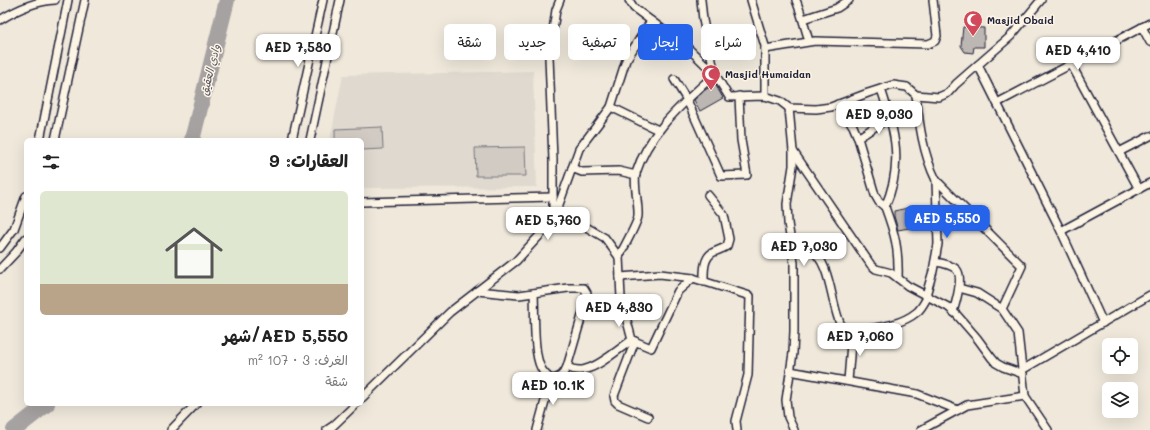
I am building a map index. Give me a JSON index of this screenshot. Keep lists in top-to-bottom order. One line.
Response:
{"water":["وادي العقيق"],"places":{"mosque":["Masjid Obaid","Masjid Humaidan"]},"page":{"chip":["شراء","إيجار","تصفية","جديد","شقة"],"price":["AED 7,580","AED 4,410","AED 9,030","AED 5,550","AED 5,760","AED 7,030","AED 4,830","AED 7,060","AED 10.1K"],"heading":"العقارات: 9","list":[{"name":"AED 5,550/شهر","note":"الغرف: 3 · 107 m² · شقة"}]}}
